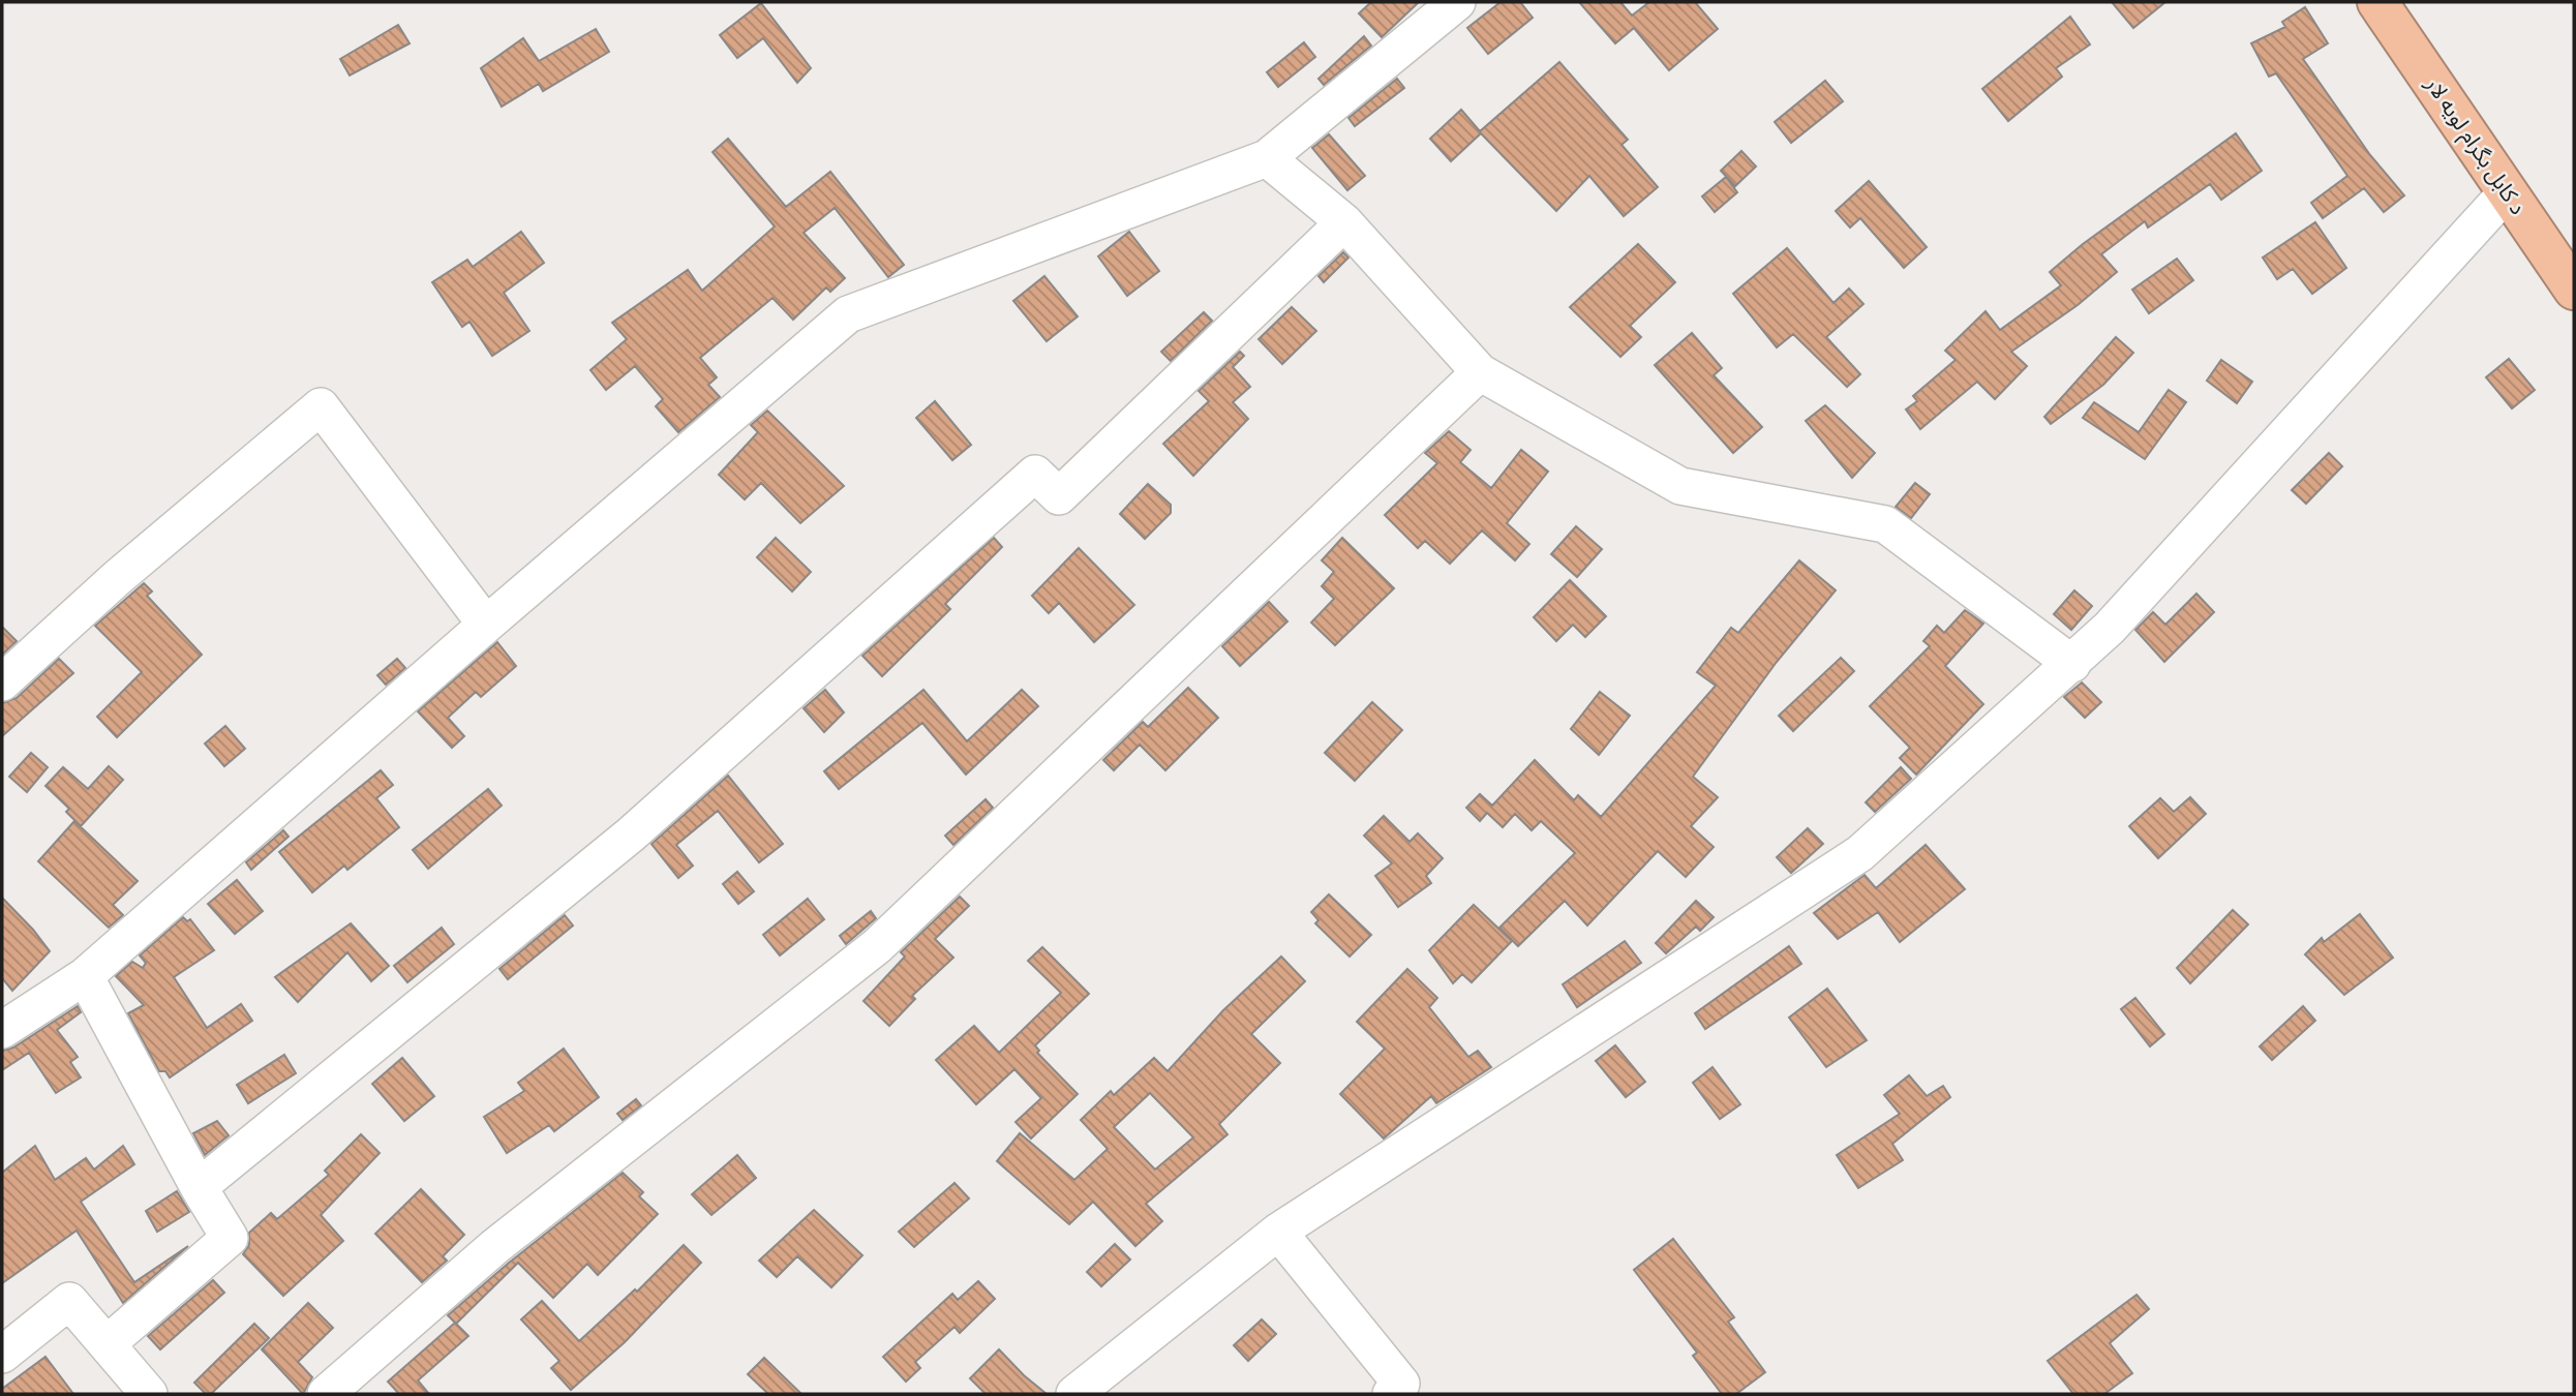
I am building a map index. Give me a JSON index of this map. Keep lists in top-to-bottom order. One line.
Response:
{"streets":{"highway":["د کابل بگرام لویه لار"]}}
